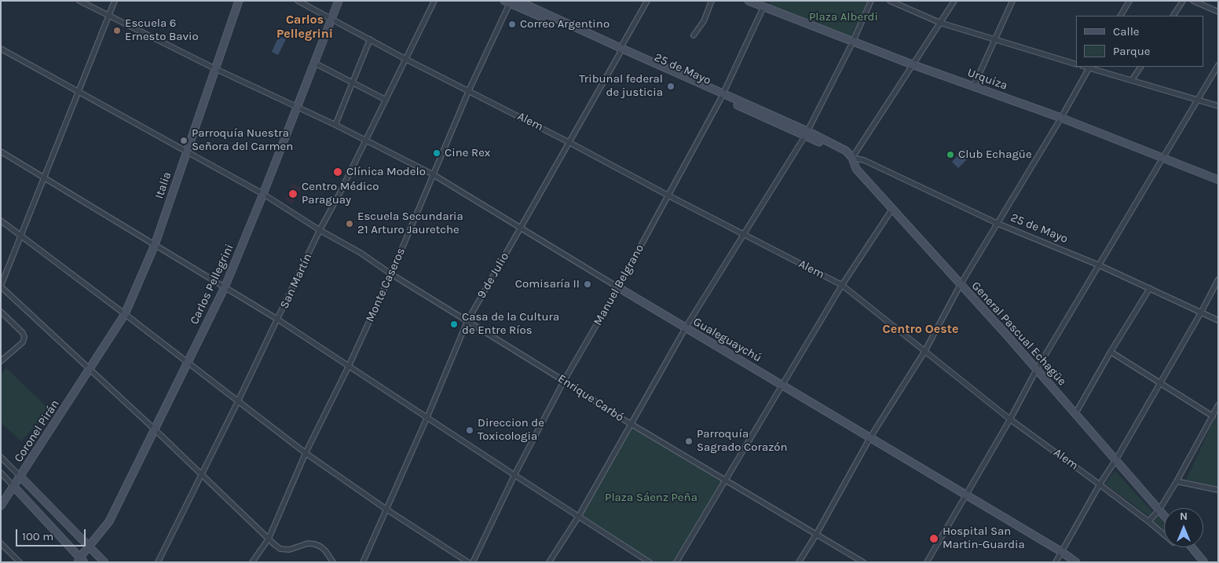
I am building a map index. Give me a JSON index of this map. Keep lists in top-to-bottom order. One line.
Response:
{"streets":{"street":["25 de Mayo","Urquiza","Alem","Italia","9 de Julio","San Martín","Carlos Pellegrini","Monte Caseros","Manuel Belgrano","General Pascual Echagüe","Gualeguaychú","Enrique Carbó","Coronel Pirán"]},"crossings":[["25 de Mayo","9 de Julio"],["25 de Mayo","Monte Caseros"],["25 de Mayo","Manuel Belgrano"],["25 de Mayo","General Pascual Echagüe"],["Urquiza","Manuel Belgrano"],["Alem","9 de Julio"],["Alem","San Martín"],["Alem","Carlos Pellegrini"],["Alem","Monte Caseros"],["Alem","Manuel Belgrano"],["Italia","Gualeguaychú"],["Italia","Enrique Carbó"],["Italia","Coronel Pirán"],["9 de Julio","Gualeguaychú"],["9 de Julio","Enrique Carbó"],["San Martín","Gualeguaychú"],["San Martín","Enrique Carbó"],["Carlos Pellegrini","Gualeguaychú"],["Carlos Pellegrini","Enrique Carbó"],["Monte Caseros","Gualeguaychú"],["Monte Caseros","Enrique Carbó"],["Manuel Belgrano","Gualeguaychú"],["Manuel Belgrano","Enrique Carbó"]],"districts":["Carlos Pellegrini","Centro Oeste"],"parks":["Plaza Alberdi","Plaza Sáenz Peña"],"places":["Correo Argentino","Escuela 6 Ernesto Bavio","Tribunal federal de justicia","Parroquía Nuestra Señora del Carmen","Cine Rex","Club Echagüe","Clínica Modelo","Centro Médico Paraguay","Escuela Secundaria 21 Arturo Jauretche","Comisaría II","Casa de la Cultura de Entre Ríos","Direccion de Toxicologia","Parroquía Sagrado Corazón","Hospital San Martin-Guardia"],"legend":["Calle","Parque"],"scale_bar":"100 m","north":"top"}
